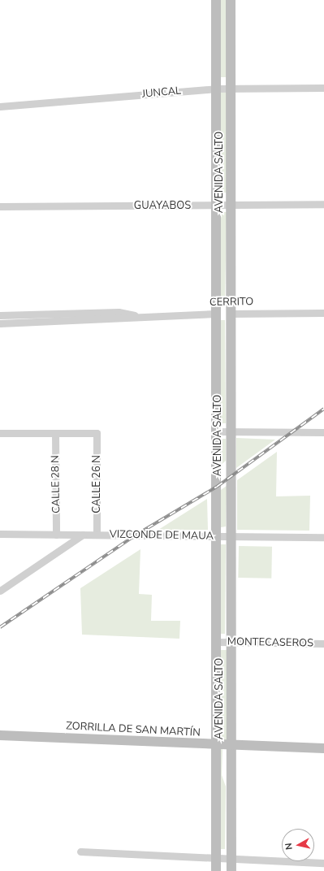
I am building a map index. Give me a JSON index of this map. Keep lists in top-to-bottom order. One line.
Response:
{"streets":{"street":["JUNCAL","AVENIDA SALTO","GUAYABOS","CERRITO","CALLE 28 N","CALLE 26 N","VIZCONDE DE MAUA","MONTECASEROS","ZORRILLA DE SAN MARTÍN"]},"crossings":[["JUNCAL","AVENIDA SALTO"],["AVENIDA SALTO","GUAYABOS"],["AVENIDA SALTO","CERRITO"],["AVENIDA SALTO","VIZCONDE DE MAUA"],["AVENIDA SALTO","MONTECASEROS"],["AVENIDA SALTO","ZORRILLA DE SAN MARTÍN"],["CALLE 28 N","CALLE 26 N"],["CALLE 28 N","VIZCONDE DE MAUA"],["CALLE 26 N","VIZCONDE DE MAUA"]],"north":"left"}
